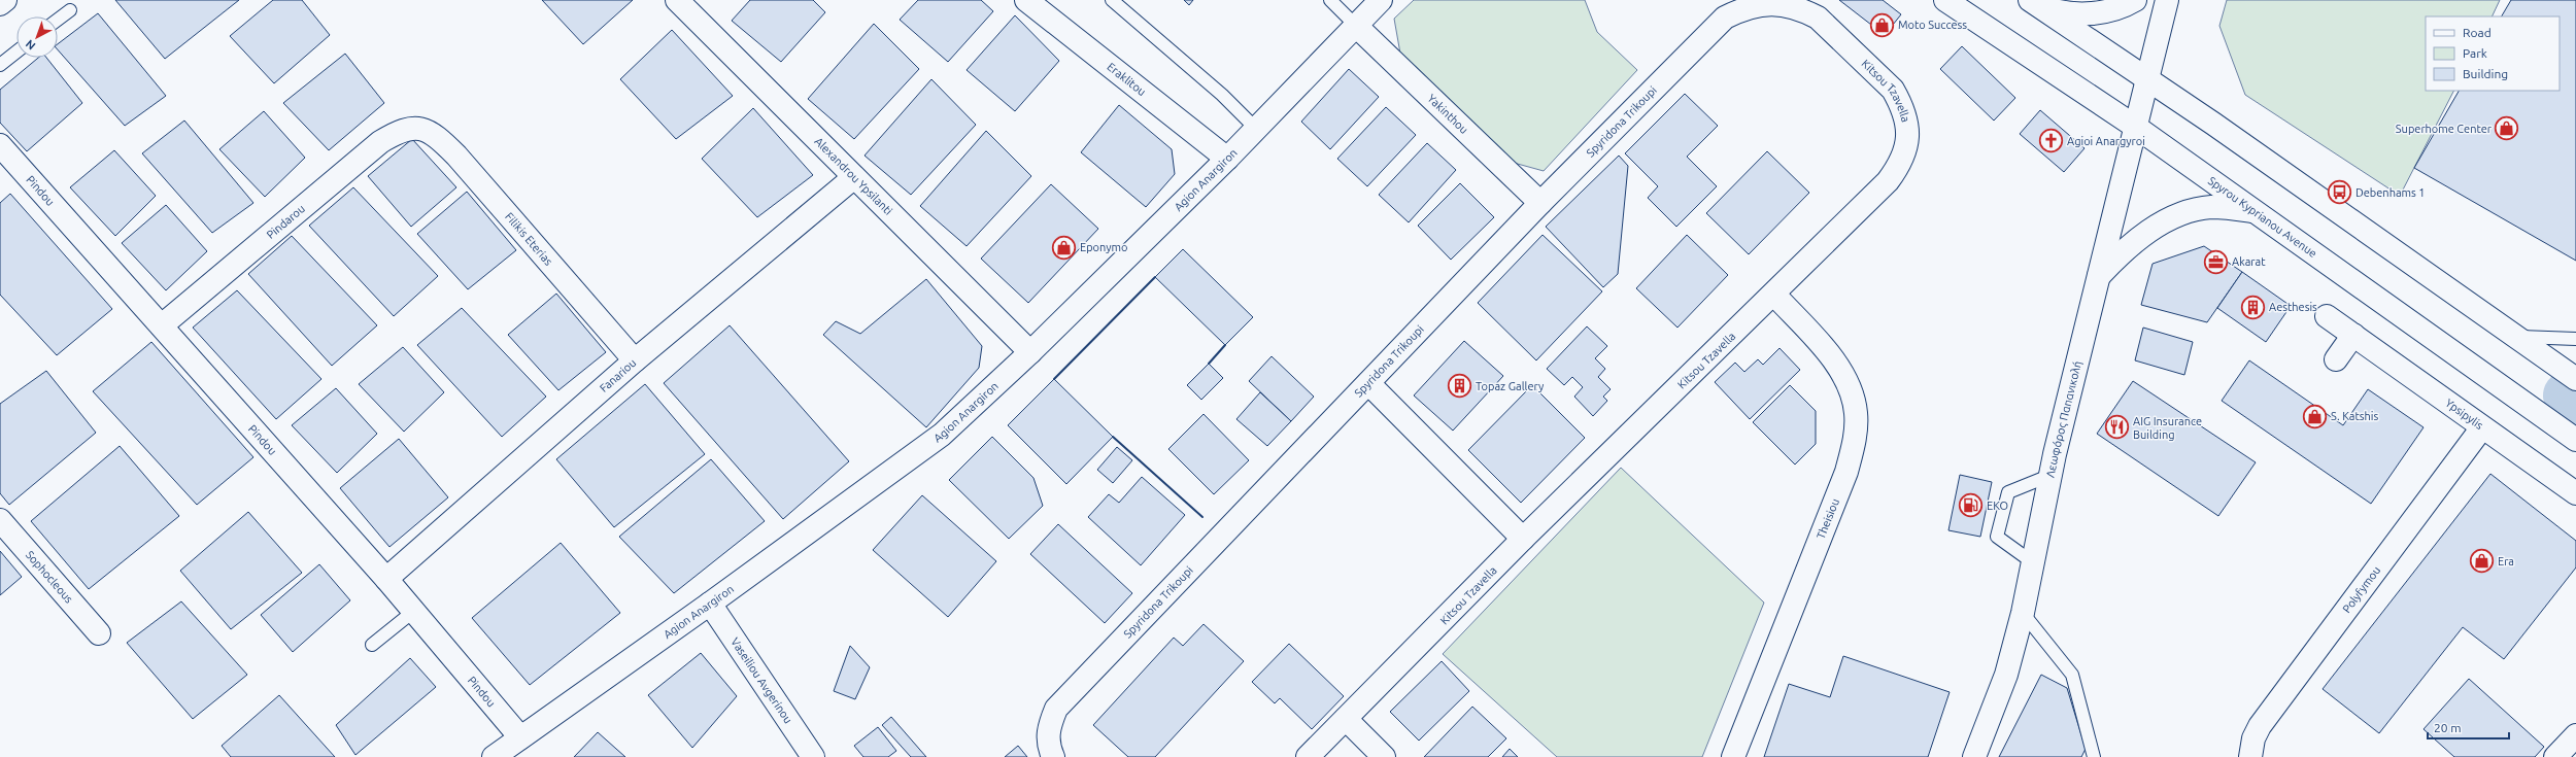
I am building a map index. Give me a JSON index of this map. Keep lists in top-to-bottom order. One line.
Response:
{"streets":{"street":["Eraklitou","Kitsou Tzavella","Yakinthou","Spyridona Trikoupi","Alexandrou Ypsilanti","Agion Anargiron","Pindou","Spyrou Kyprianou Avenue","Pindarou","Filikis Eterias","Fanariou","Ypsipylis","Λεωφόρος Παπανικολή","Theisiou","Sophocleous","Polyfymou","Vaseiliou Avgerinou"]},"crossings":[["Eraklitou","Agion Anargiron"],["Kitsou Tzavella","Spyridona Trikoupi"],["Kitsou Tzavella","Theisiou"],["Yakinthou","Spyridona Trikoupi"],["Yakinthou","Agion Anargiron"],["Alexandrou Ypsilanti","Agion Anargiron"],["Alexandrou Ypsilanti","Fanariou"],["Agion Anargiron","Pindou"],["Agion Anargiron","Vaseiliou Avgerinou"],["Pindou","Pindarou"],["Pindou","Fanariou"],["Spyrou Kyprianou Avenue","Λεωφόρος Παπανικολή"],["Pindarou","Filikis Eterias"],["Filikis Eterias","Fanariou"],["Ypsipylis","Polyfymou"]],"places":{"shop":["Moto Success","Superhome Center","Eponymo","S. Katshis","Era"],"church":["Agioi Anargyroi"],"bus stop":["Debenhams 1"],"office":["Akarat"],"building":["Aesthesis","Topaz Gallery"],"restaurant":["AIG Insurance Building"],"fuel station":["EKO"]},"legend":["Road","Park","Building"],"scale_bar":"20 m","north":"bottom left"}
